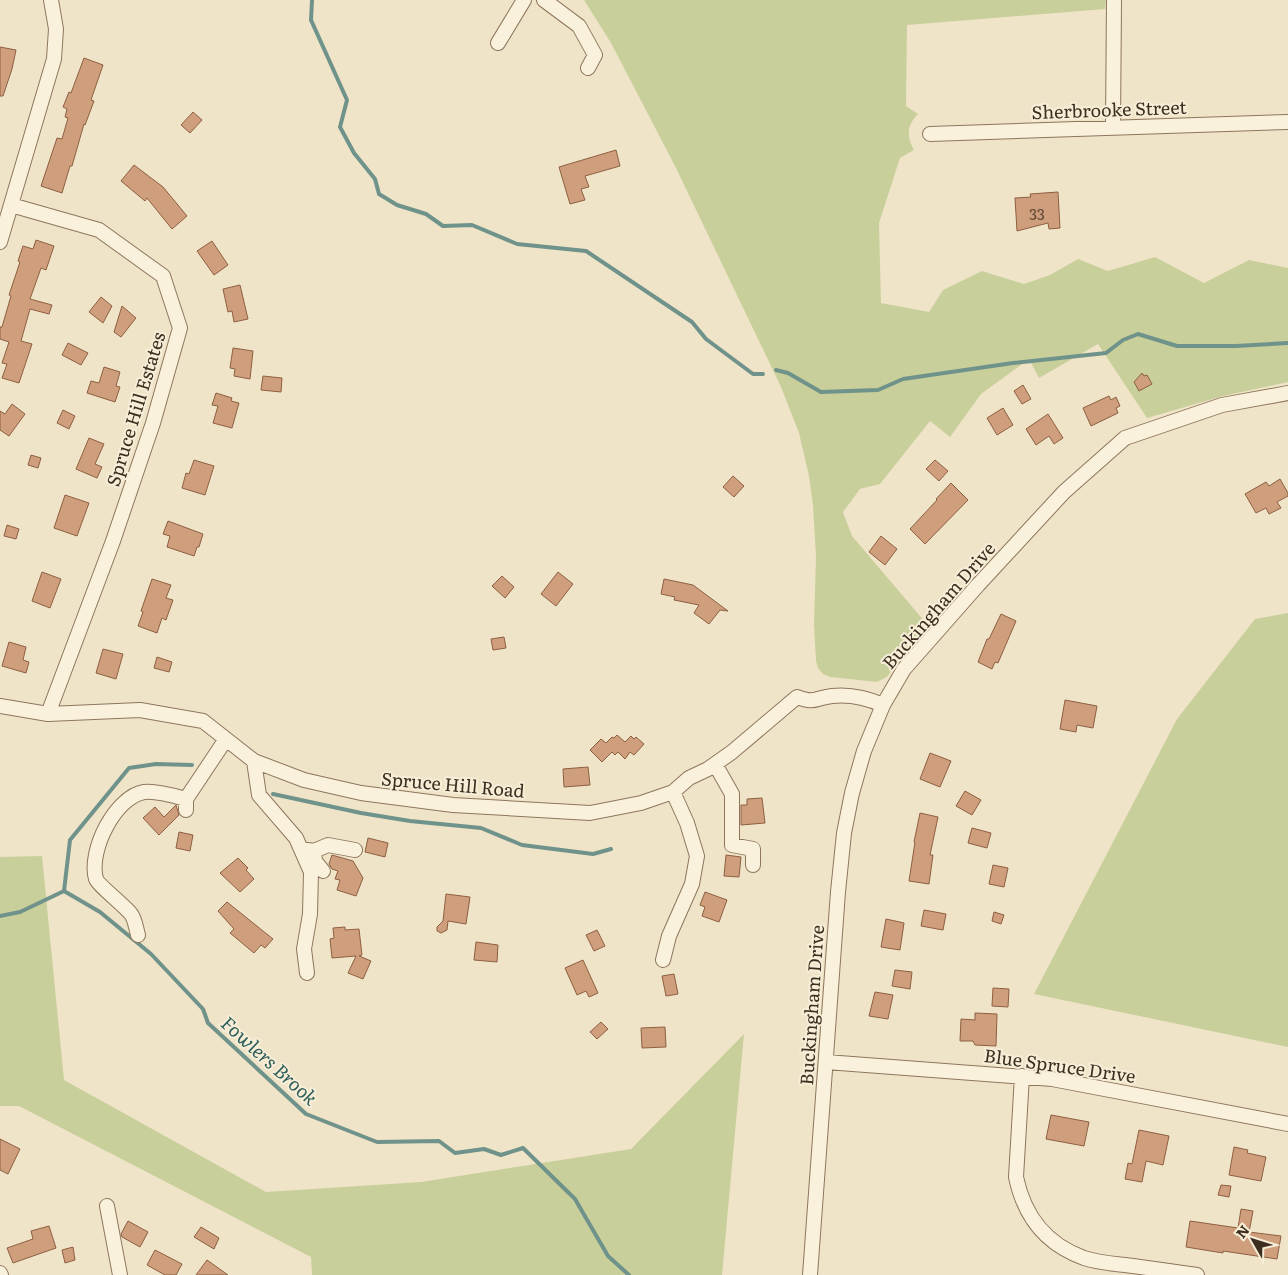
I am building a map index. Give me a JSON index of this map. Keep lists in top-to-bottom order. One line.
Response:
{"streets":{"street":["Sherbrooke Street","Spruce Hill Estates","Buckingham Drive","Spruce Hill Road","Blue Spruce Drive"]},"crossings":[["Spruce Hill Estates","Spruce Hill Road"],["Buckingham Drive","Spruce Hill Road"],["Buckingham Drive","Blue Spruce Drive"]],"water":["Fowlers Brook"],"house_numbers":["33"],"north":"top left"}
